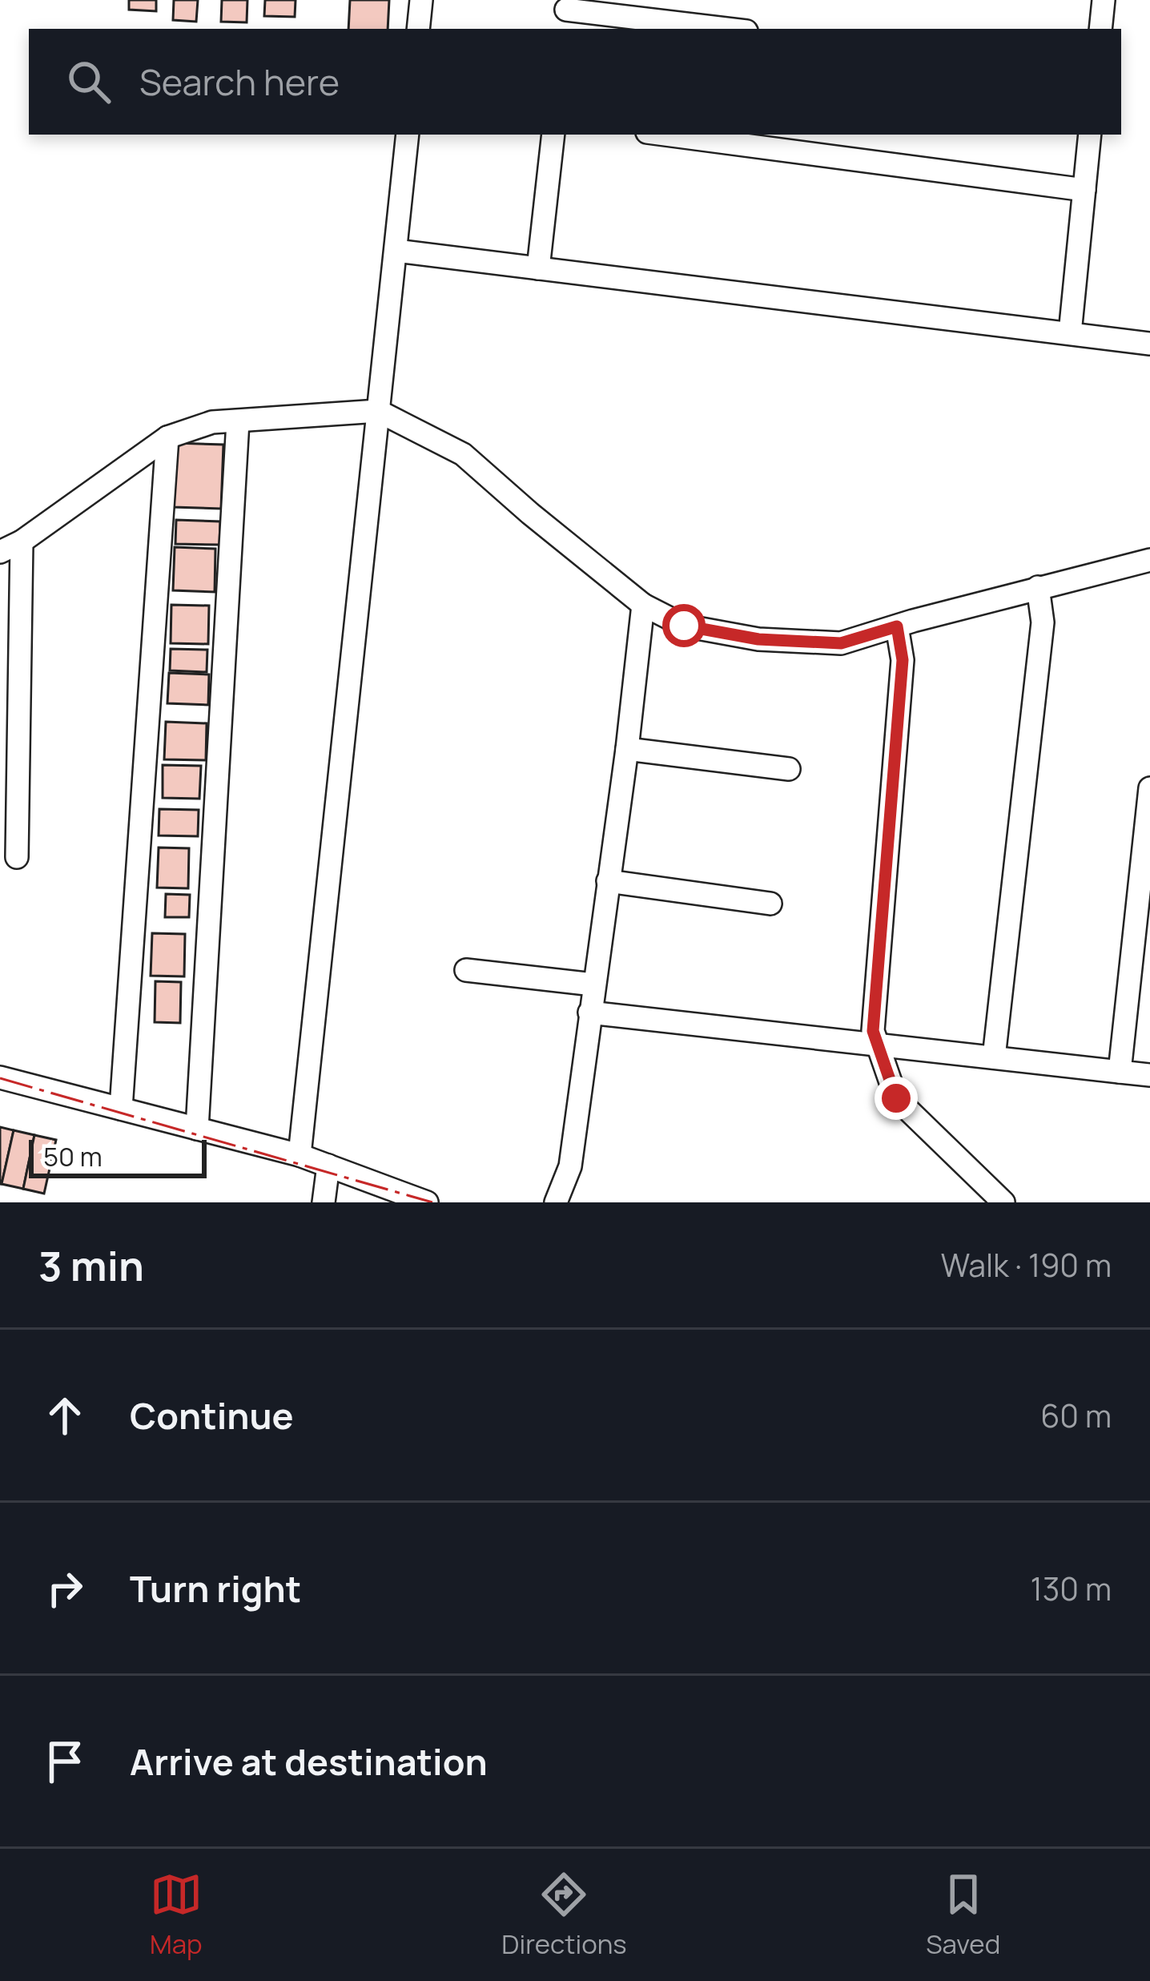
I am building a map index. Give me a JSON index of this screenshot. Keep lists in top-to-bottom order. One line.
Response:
{"scale_bar":"50 m","page":{"search":"Search here","scale":"50 m","heading":["3 min","Walk · 190 m"],"list":[["Continue","60 m"],["Turn right","130 m"],"Arrive at destination"],"nav":["Map","Directions","Saved"]}}
